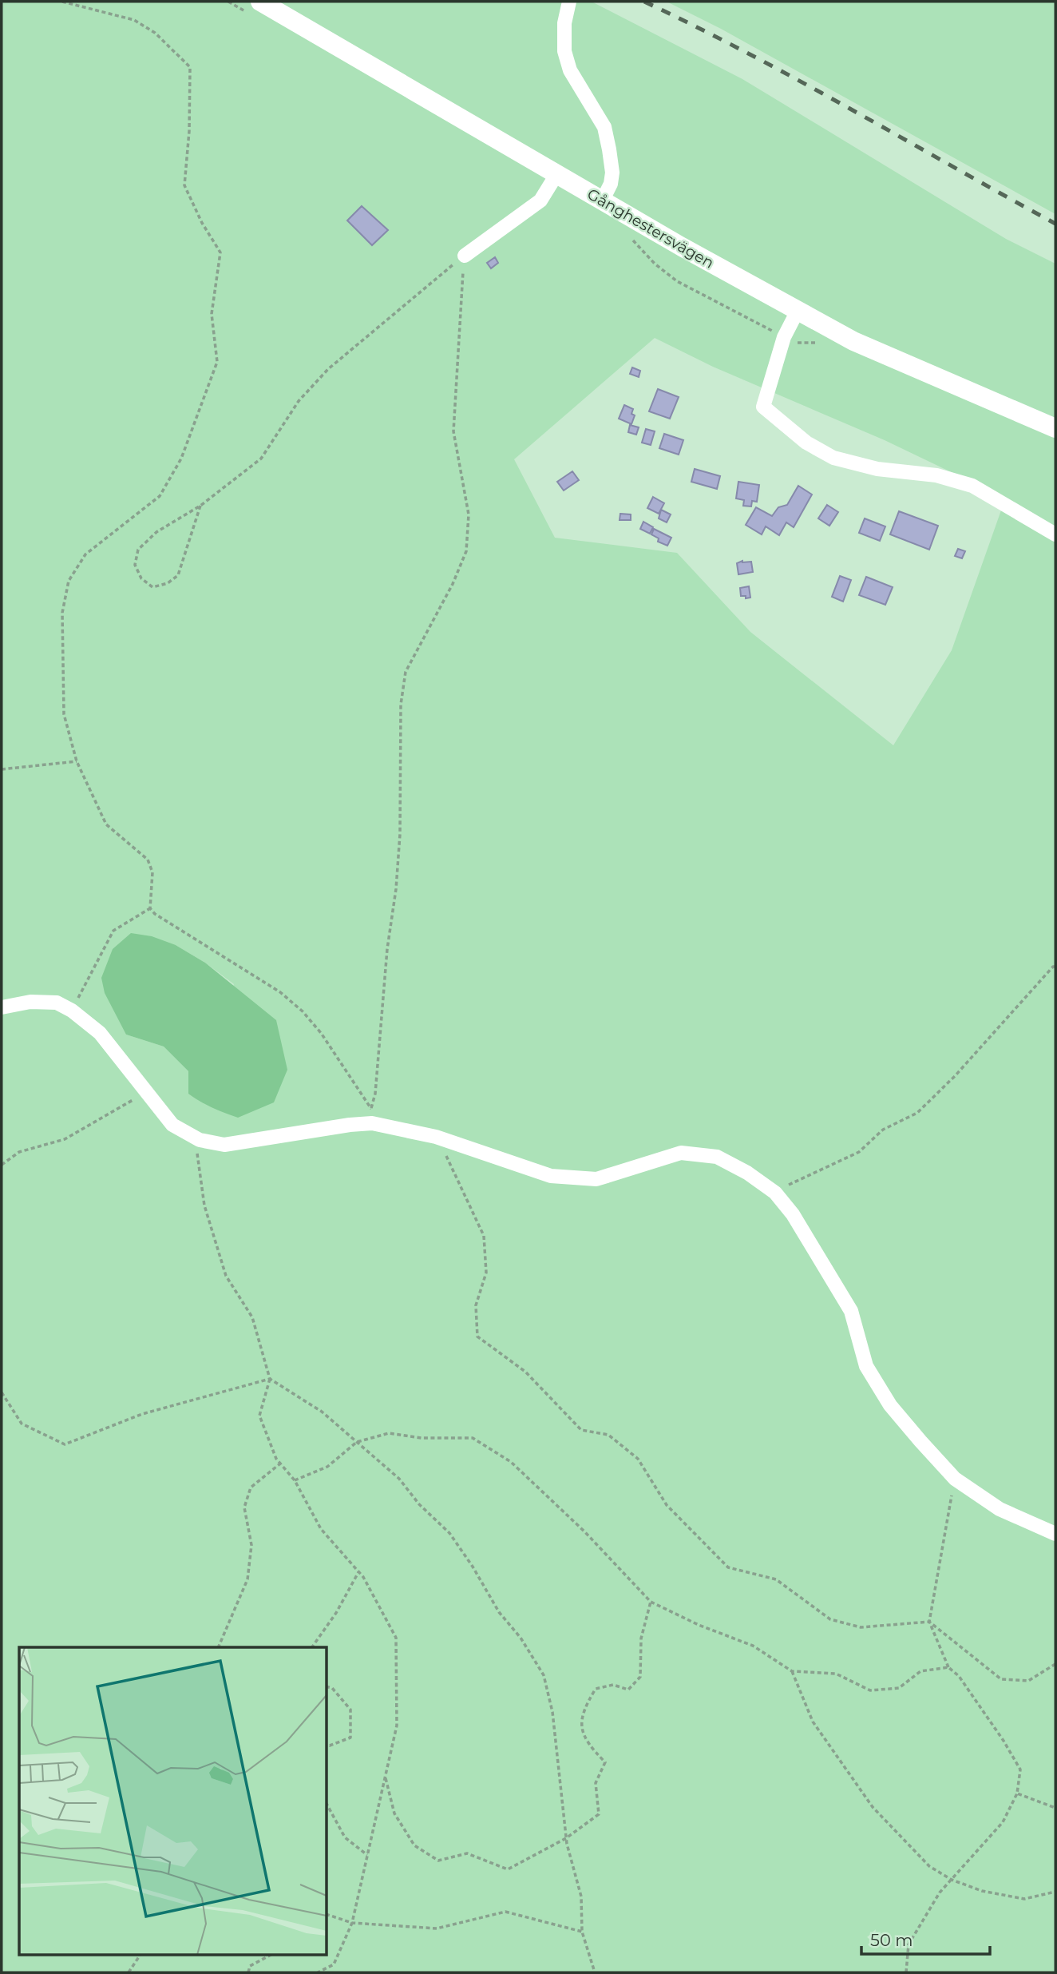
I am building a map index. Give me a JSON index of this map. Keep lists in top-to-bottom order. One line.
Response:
{"streets":{"street":["Gånghestersvägen"]},"scale_bar":"50 m"}
